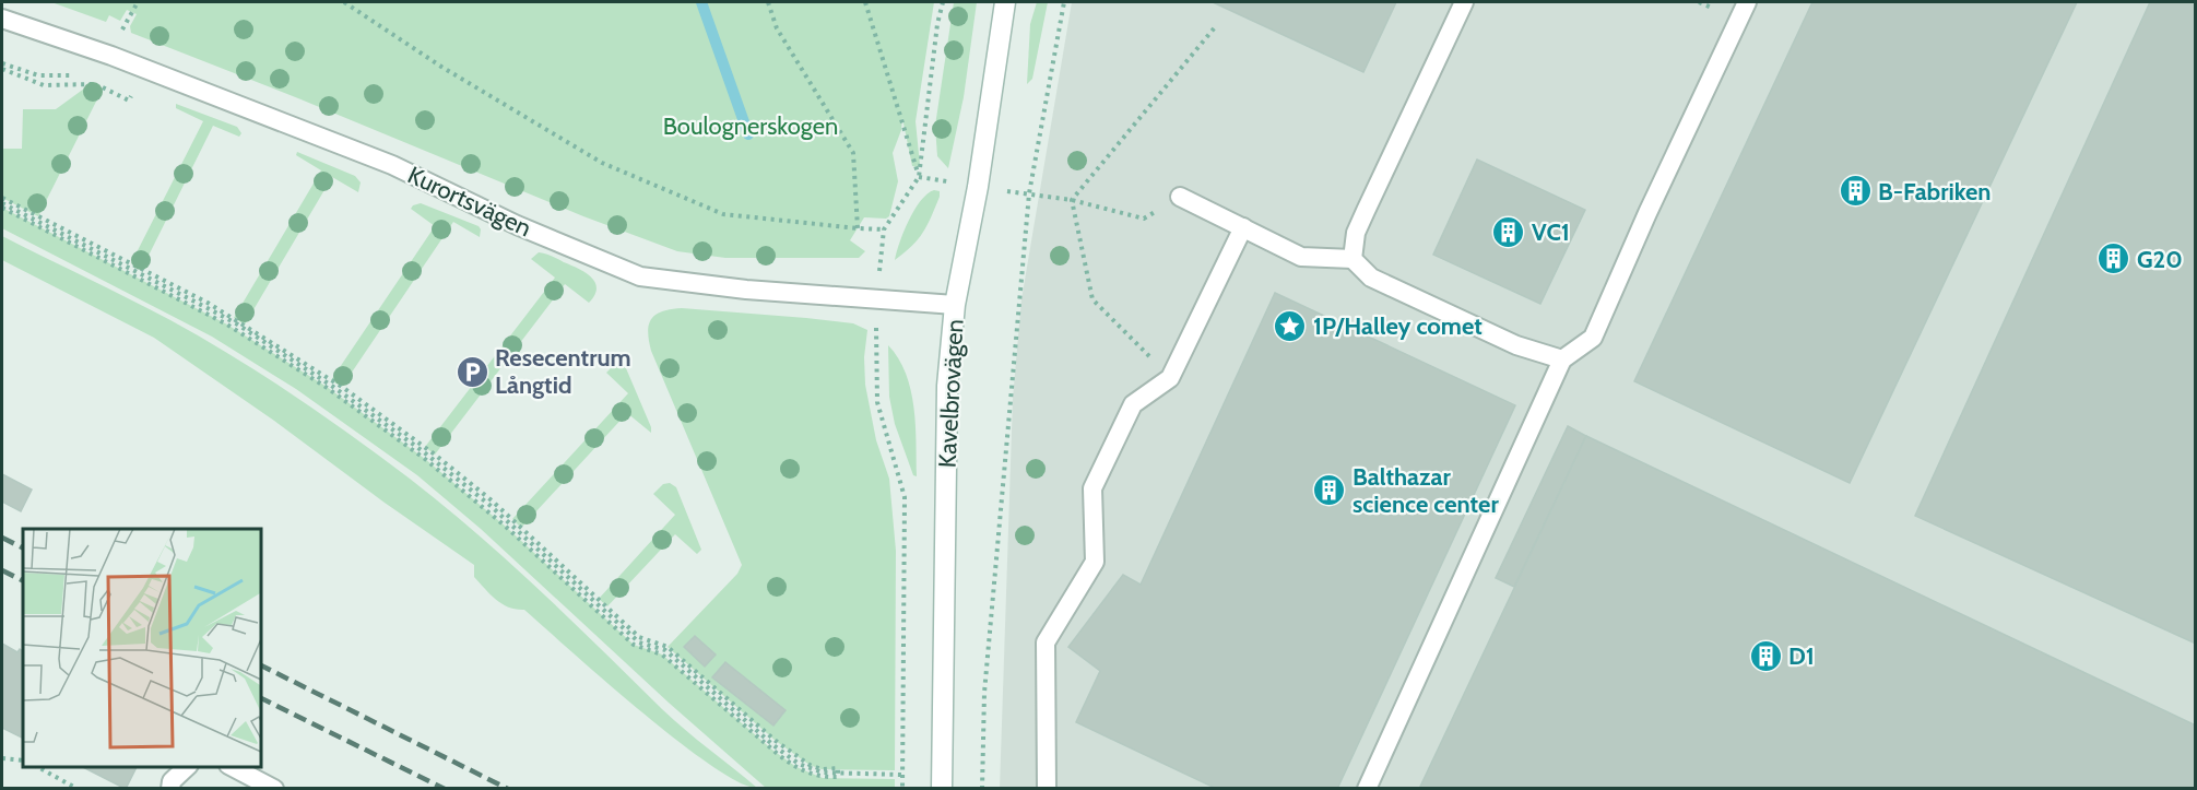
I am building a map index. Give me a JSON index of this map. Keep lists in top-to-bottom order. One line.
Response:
{"streets":{"main road":["Kavelbrovägen"],"lane":["Kurortsvägen"]},"crossings":[["Kurortsvägen","Kavelbrovägen"]],"parks":["Boulognerskogen"],"places":{"building":["B-Fabriken","VC1","G20","Balthazar science center","D1"],"place":["1P/Halley comet"],"parking":["Resecentrum Långtid"]}}
